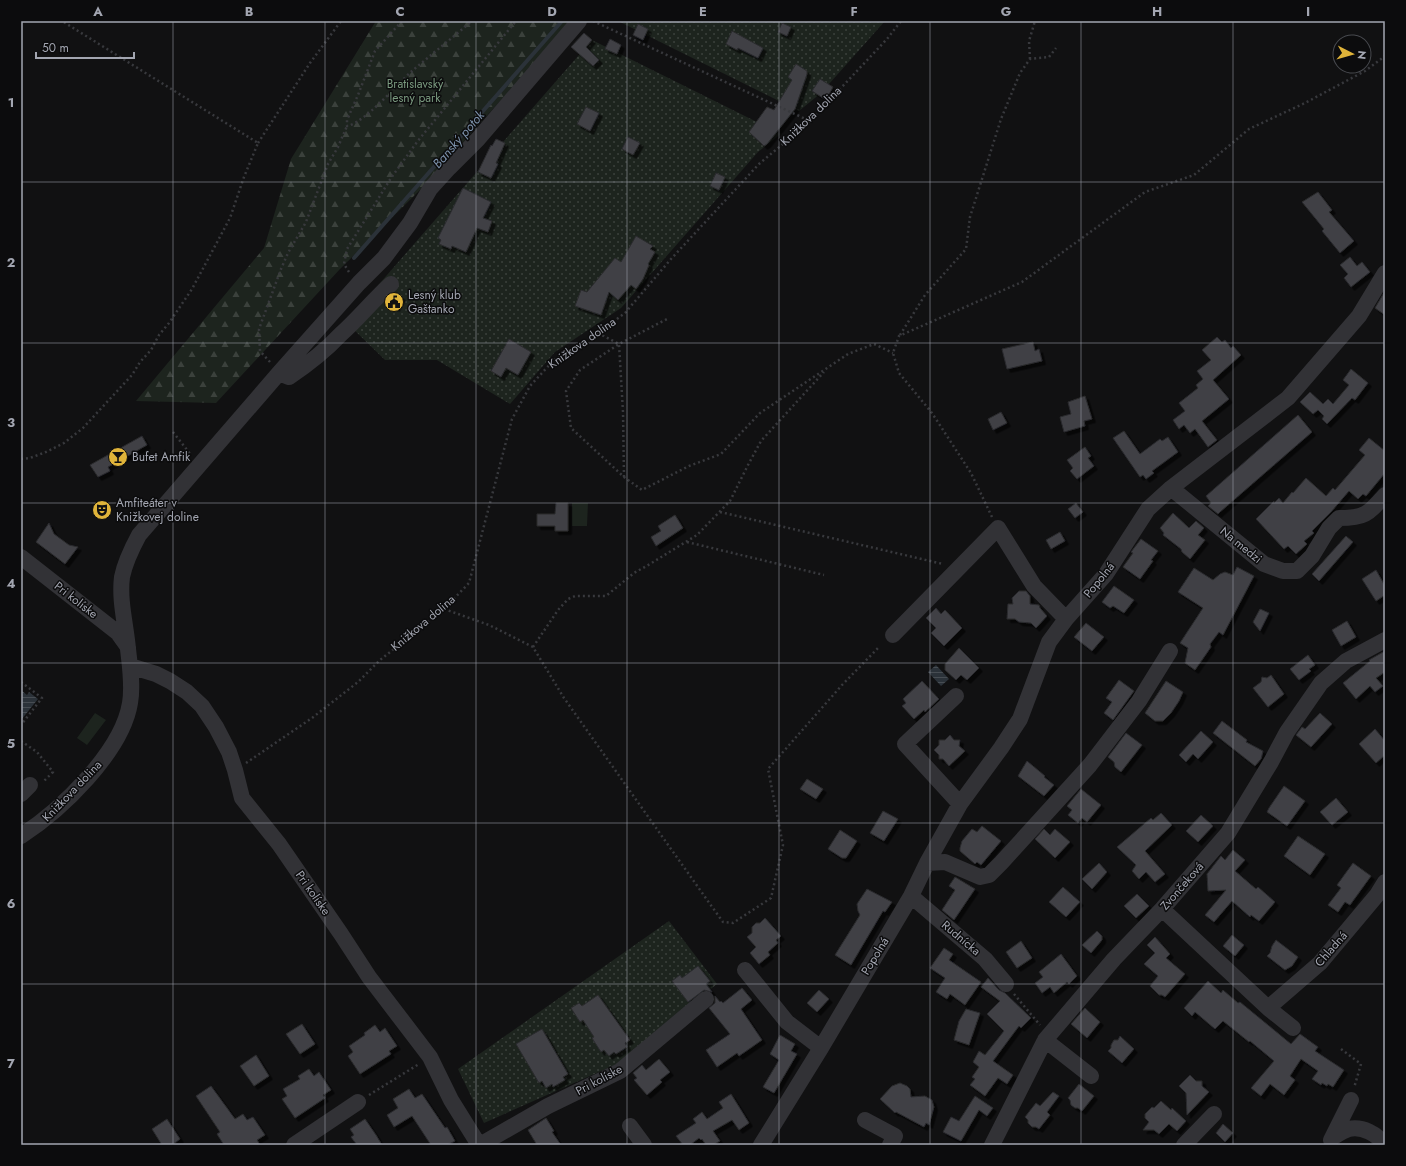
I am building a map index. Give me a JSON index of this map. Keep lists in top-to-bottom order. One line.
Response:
{"streets":{"street":["Knižkova dolina","Na medzi","Popolná","Pri kolíske","Zvončeková","Rudnícka","Chladná"]},"crossings":[["Knižkova dolina","Pri kolíske"],["Na medzi","Popolná"],["Popolná","Rudnícka"]],"water":["Banský potok"],"parks":["Bratislavský lesný park"],"places":{"public building":["Lesný klub Gaštanko"],"bar":["Bufet Amfik"],"theatre":["Amfiteáter v Knižkovej doline"]},"scale_bar":"50 m","north":"right","grid":{"columns":["A","B","C","D","E","F","G","H","I"],"rows":["1","2","3","4","5","6","7"]}}
